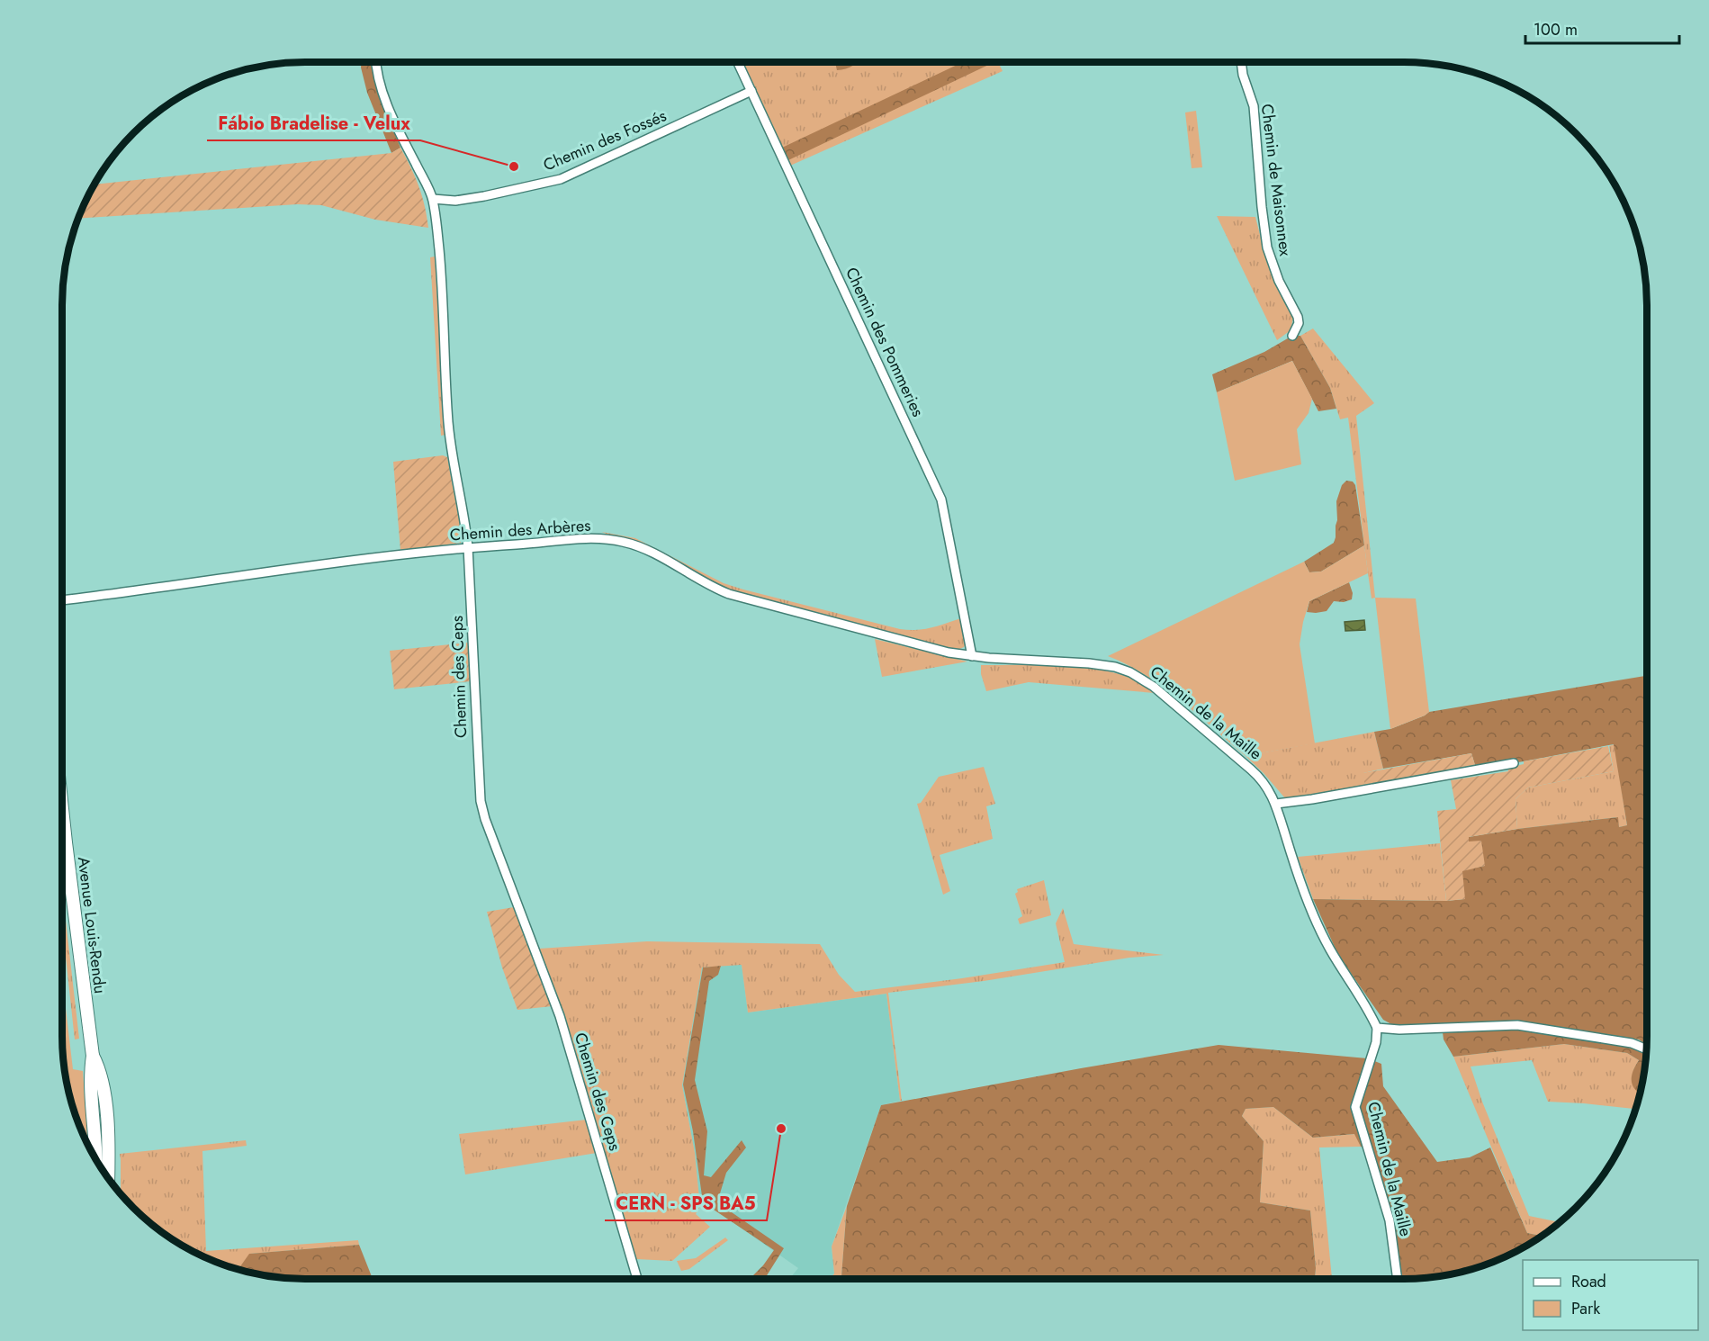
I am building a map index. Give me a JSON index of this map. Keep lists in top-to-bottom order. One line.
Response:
{"streets":{"main road":["Avenue Louis-Rendu"],"street":["Chemin des Fossés","Chemin de Maisonnex","Chemin des Pommeries","Chemin des Arbères","Chemin des Ceps","Chemin de la Maille"]},"crossings":[["Chemin des Fossés","Chemin des Pommeries"],["Chemin des Fossés","Chemin des Ceps"],["Chemin des Pommeries","Chemin des Arbères"],["Chemin des Pommeries","Chemin de la Maille"],["Chemin des Arbères","Chemin des Ceps"],["Chemin des Arbères","Chemin de la Maille"]],"places":["Fábio Bradelise - Velux","CERN - SPS BA5"],"legend":["Road","Park"],"scale_bar":"100 m"}
